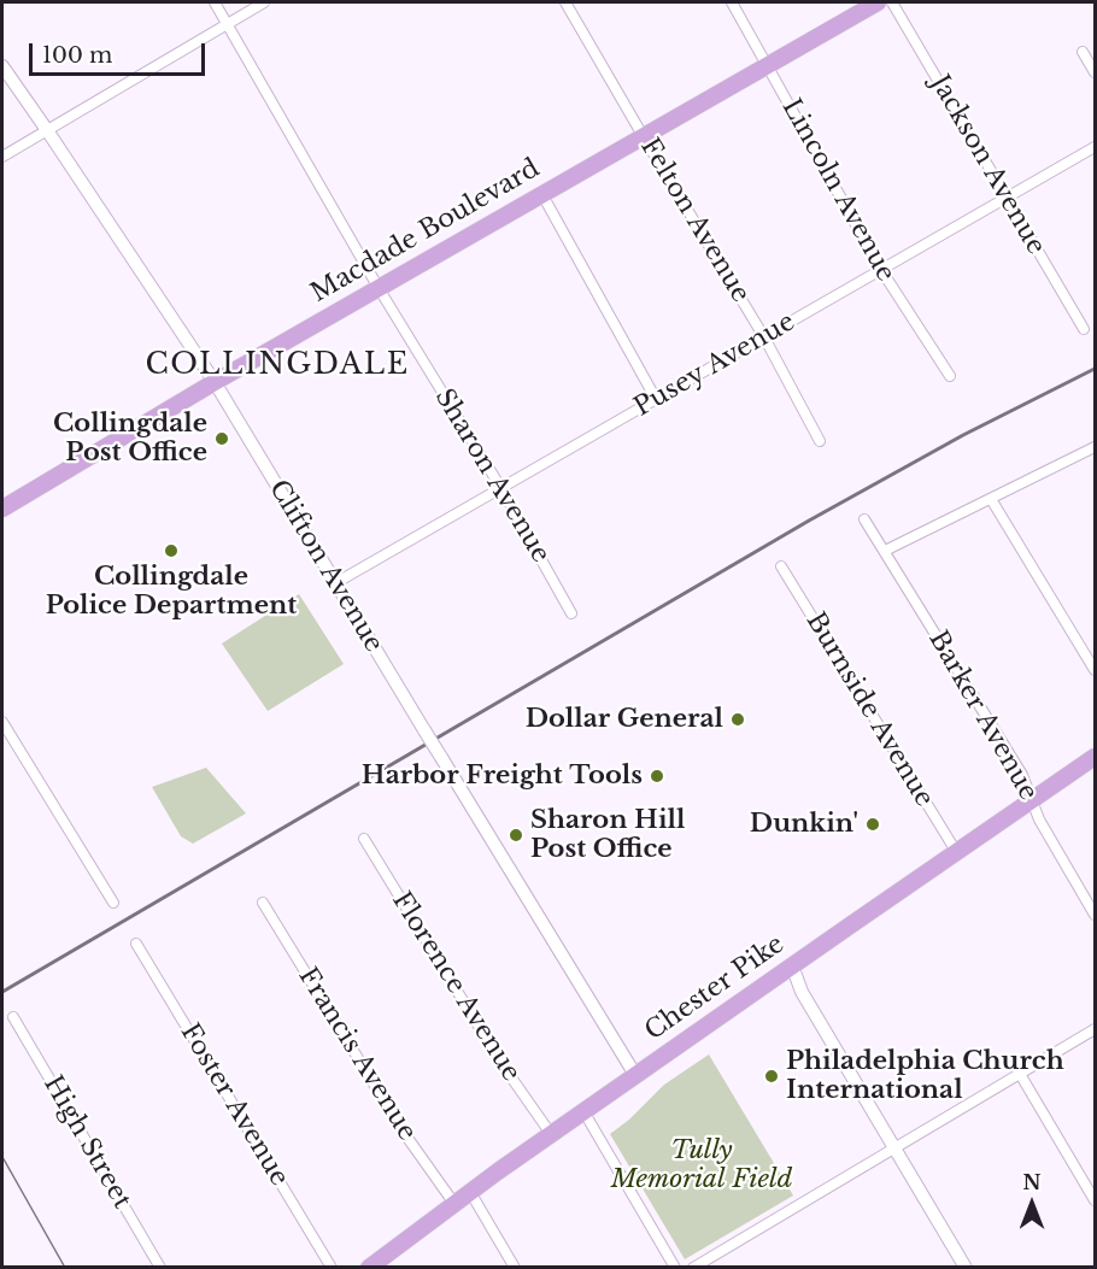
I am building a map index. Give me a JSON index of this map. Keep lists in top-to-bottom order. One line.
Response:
{"streets":{"main road":["Macdade Boulevard","Chester Pike"],"street":["Jackson Avenue","Lincoln Avenue","Felton Avenue","Pusey Avenue","Sharon Avenue","Clifton Avenue","Burnside Avenue","Barker Avenue","Florence Avenue","Francis Avenue","Foster Avenue","High Street"]},"crossings":[["Jackson Avenue","Pusey Avenue"],["Lincoln Avenue","Macdade Boulevard"],["Lincoln Avenue","Pusey Avenue"],["Felton Avenue","Macdade Boulevard"],["Felton Avenue","Pusey Avenue"],["Macdade Boulevard","Sharon Avenue"],["Macdade Boulevard","Clifton Avenue"],["Pusey Avenue","Sharon Avenue"],["Pusey Avenue","Clifton Avenue"],["Clifton Avenue","Chester Pike"],["Burnside Avenue","Chester Pike"],["Barker Avenue","Chester Pike"],["Florence Avenue","Chester Pike"],["Chester Pike","Francis Avenue"]],"districts":["COLLINGDALE"],"parks":["Tully Memorial Field"],"places":["Collingdale Post Office","Collingdale Police Department","Dollar General","Harbor Freight Tools","Dunkin'","Sharon Hill Post Office","Philadelphia Church International"],"scale_bar":"100 m","north":"top"}
